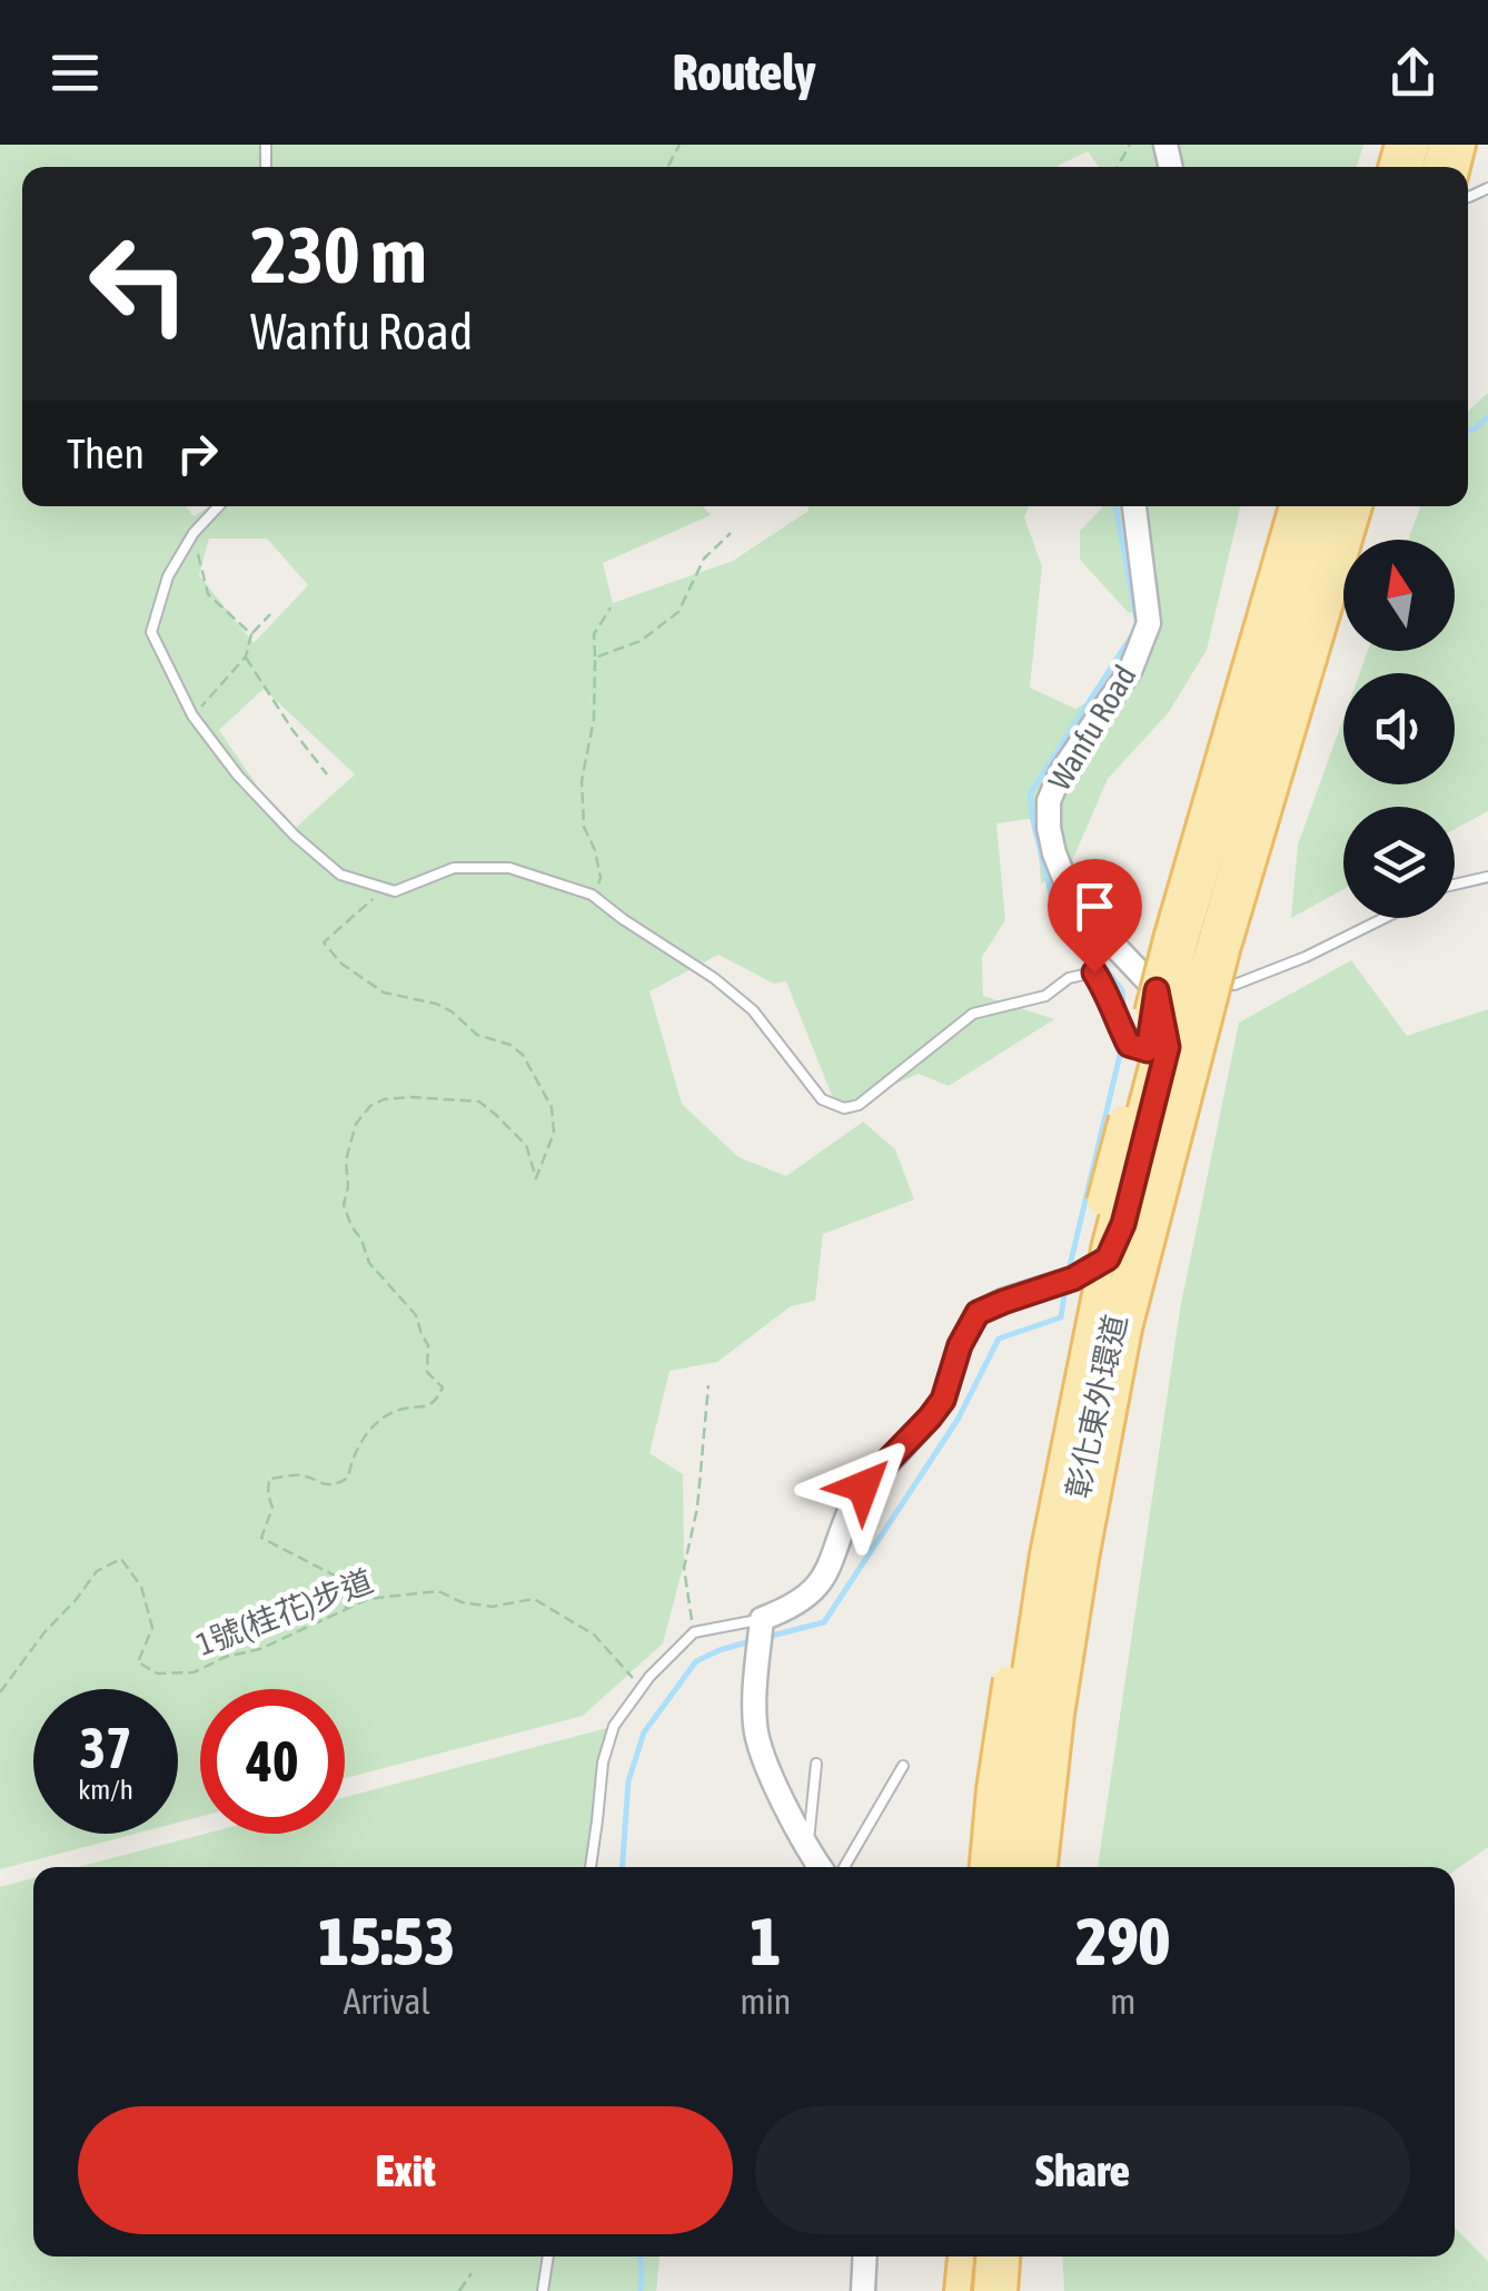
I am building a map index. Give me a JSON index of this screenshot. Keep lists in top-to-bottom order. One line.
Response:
{"streets":{"main road":["彰化東外環道"],"street":["Wanfu Road"],"path":["1號(桂花)步道"]},"north":"top","page":{"header":"Routely","turn":["230 m","Wanfu Road"],"then":"Then","speed":"37 km/h","limit":"40","eta":["15:53","Arrival","1","min","290","m"],"buttons":["Exit","Share"]}}
